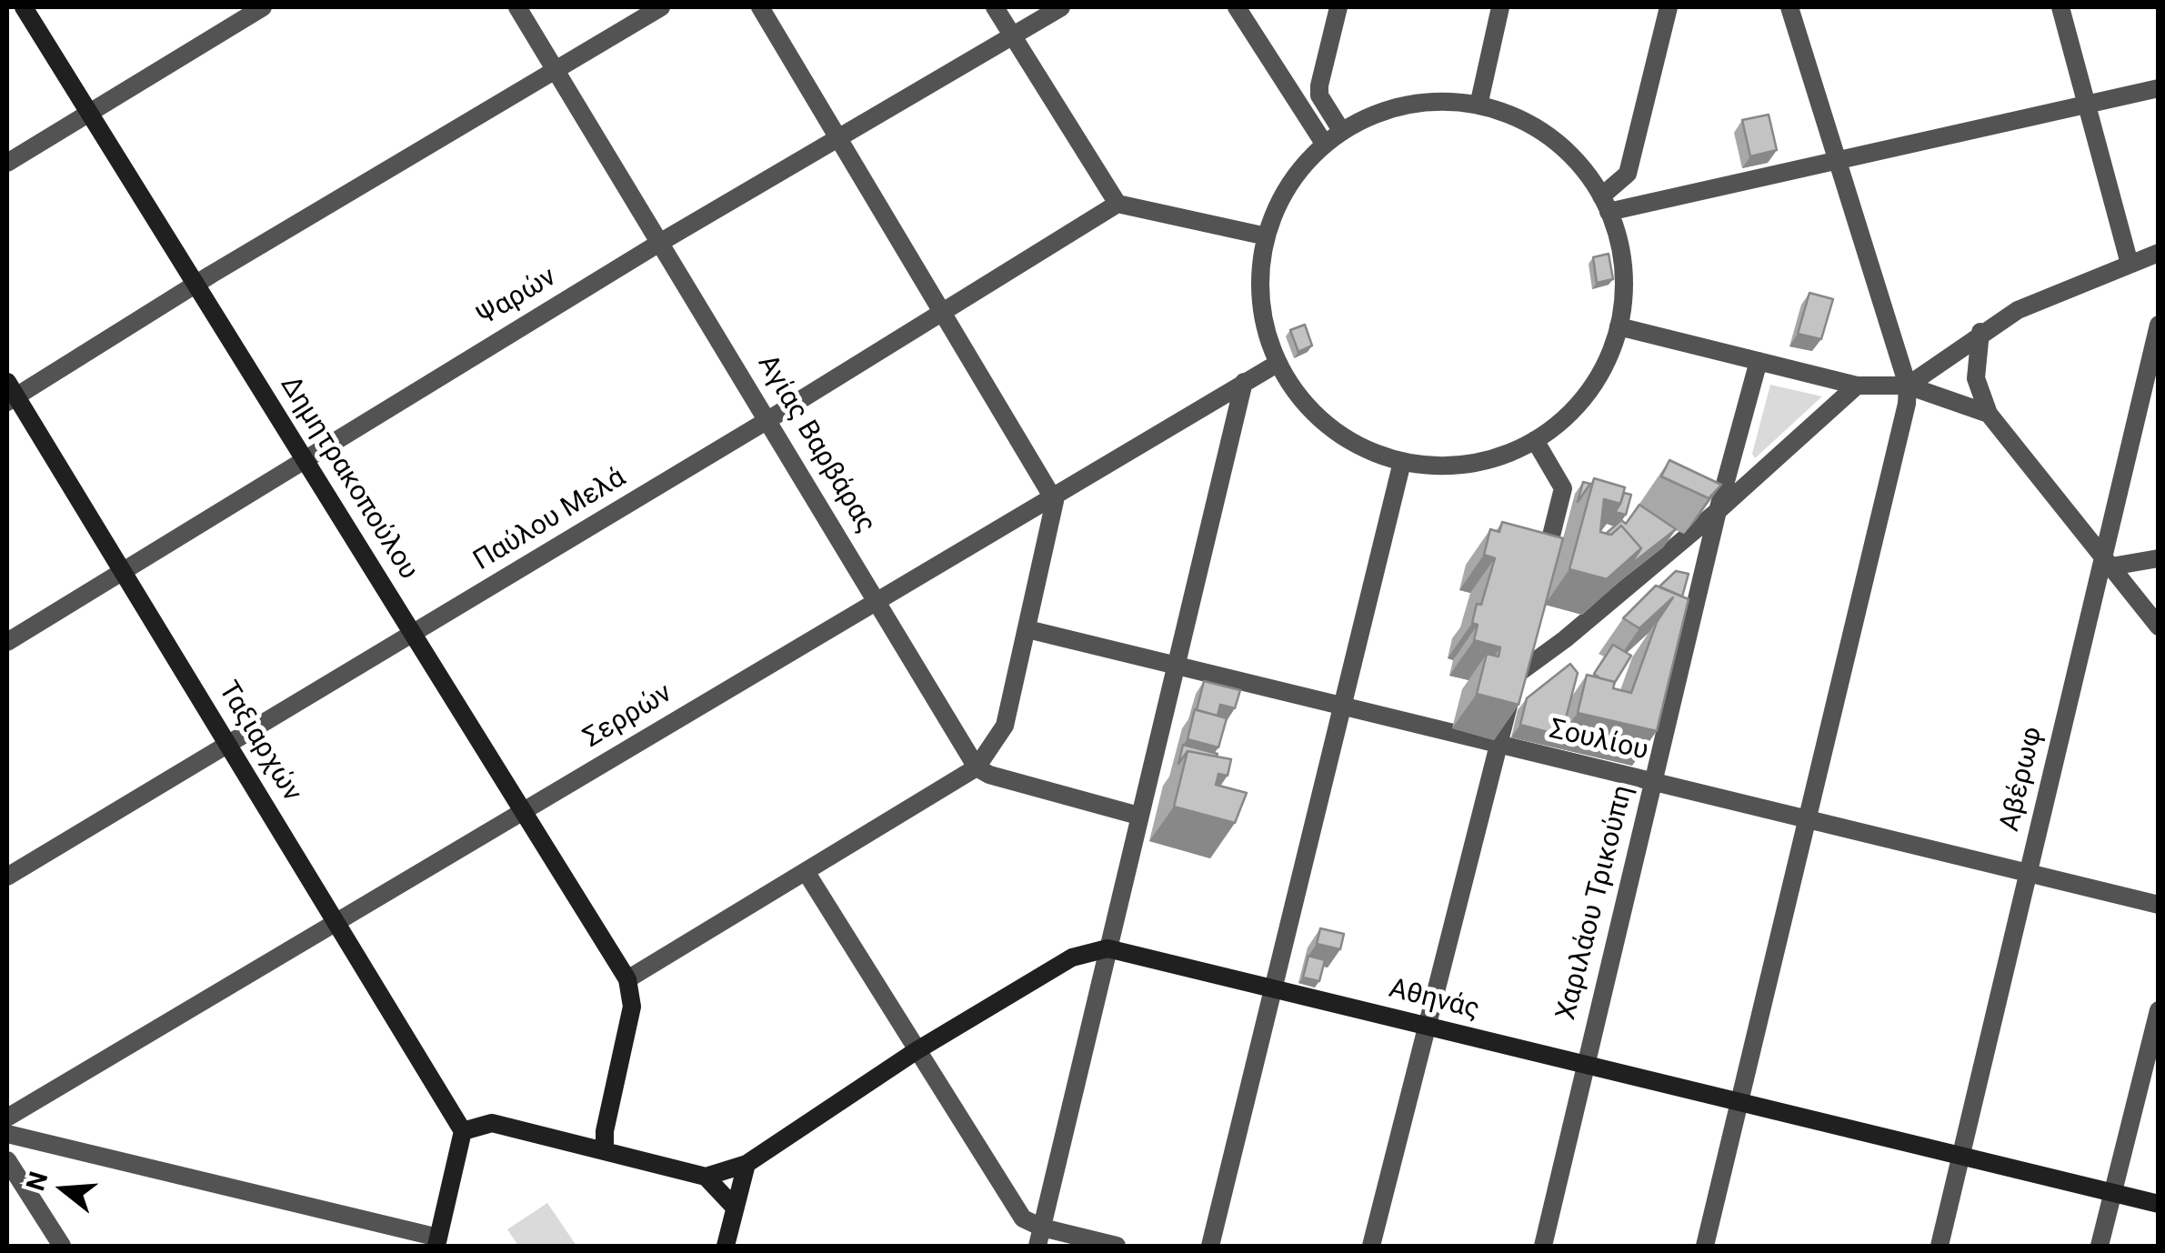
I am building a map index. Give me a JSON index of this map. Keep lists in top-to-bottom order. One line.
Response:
{"streets":{"main road":["Δημητρακοπούλου","Ταξιαρχών","Αθηνάς"],"street":["Ψαρών","Αγίας Βαρβάρας","Παύλου Μελά","Σερρών","Σουλίου","Αβέρωφ","Χαριλάου Τρικούπη"]},"crossings":[["Ψαρών","Αγίας Βαρβάρας"],["Ψαρών","Δημητρακοπούλου"],["Ψαρών","Ταξιαρχών"],["Αγίας Βαρβάρας","Παύλου Μελά"],["Αγίας Βαρβάρας","Σερρών"],["Δημητρακοπούλου","Παύλου Μελά"],["Δημητρακοπούλου","Σερρών"],["Παύλου Μελά","Ταξιαρχών"],["Σερρών","Ταξιαρχών"],["Σουλίου","Αβέρωφ"],["Σουλίου","Χαριλάου Τρικούπη"],["Αβέρωφ","Αθηνάς"],["Χαριλάου Τρικούπη","Αθηνάς"]],"north":"left"}
